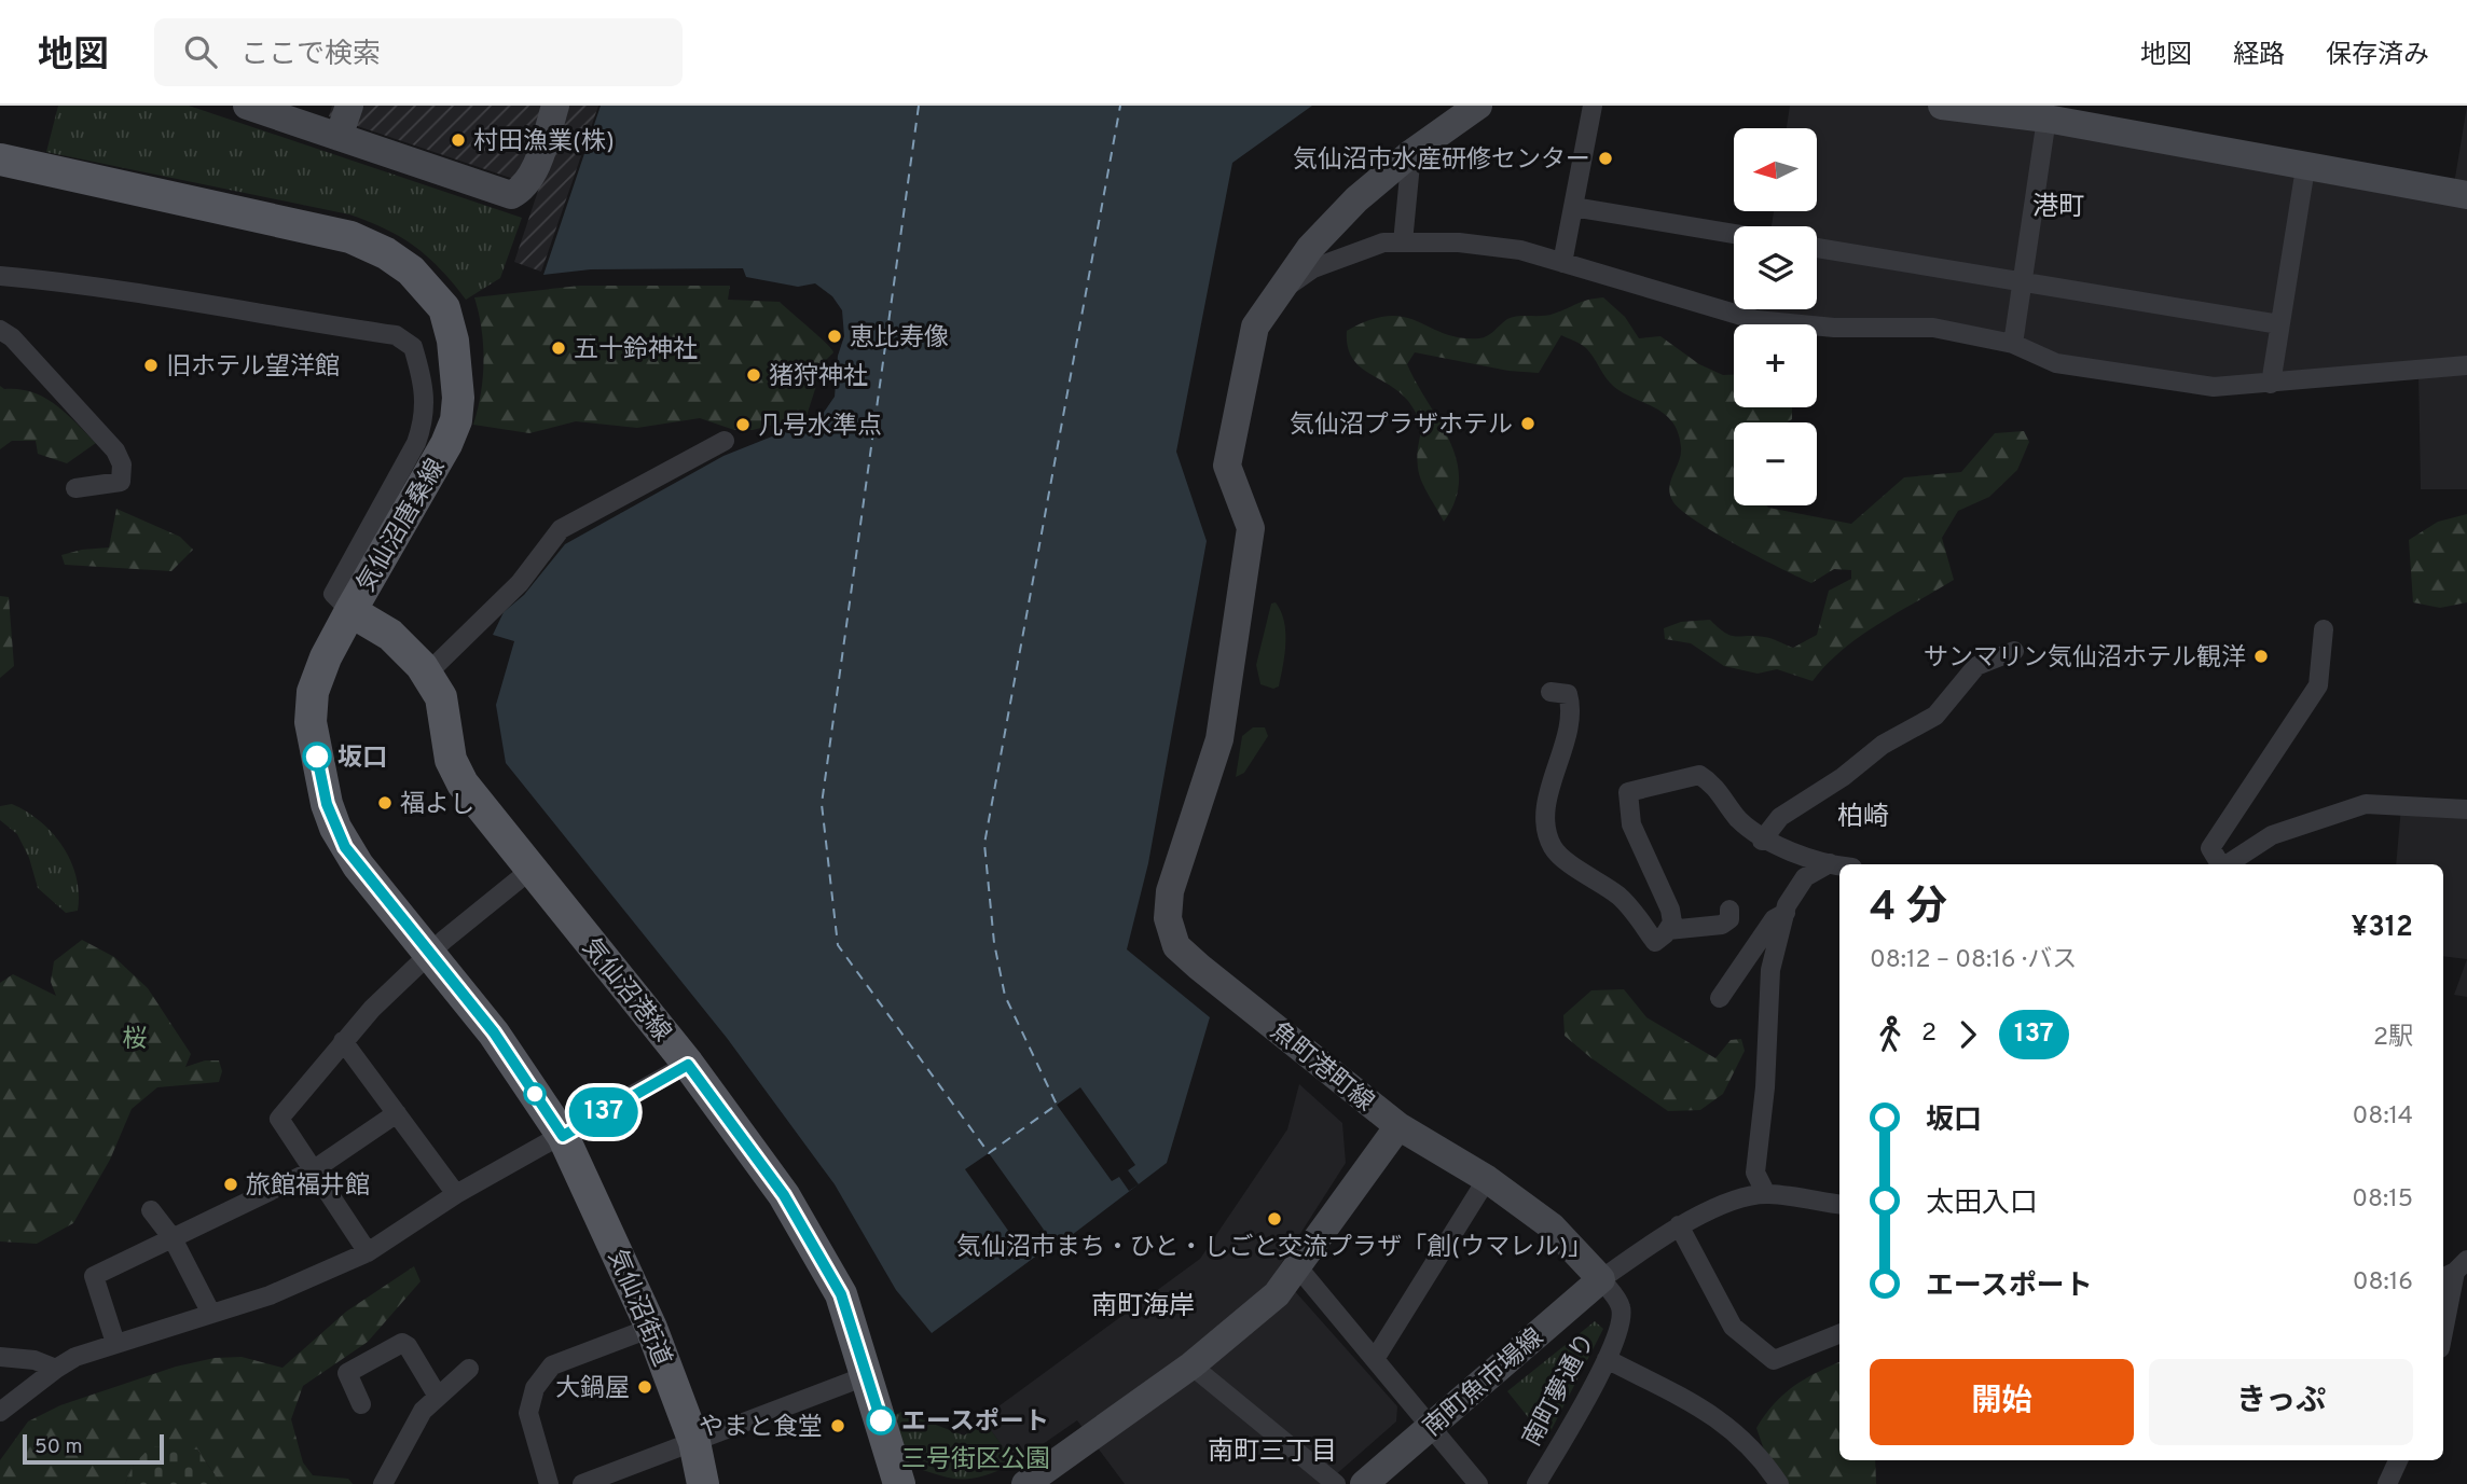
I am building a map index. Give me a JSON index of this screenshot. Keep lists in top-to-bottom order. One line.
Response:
{"streets":{"main road":["気仙沼唐桑線","気仙沼港線","気仙沼街道"],"street":["魚町港町線","南町魚市場線","南町夢通り"]},"crossings":[["気仙沼唐桑線","気仙沼港線"],["気仙沼唐桑線","気仙沼街道"],["南町魚市場線","南町夢通り"]],"districts":["港町","柏崎","南町海岸","南町三丁目"],"parks":["桜","三号街区公園"],"places":["村田漁業(株)","気仙沼市水産研修センター","恵比寿像","五十鈴神社","旧ホテル望洋館","猪狩神社","気仙沼プラザホテル","几号水準点","サンマリン気仙沼ホテル観洋","坂口","福よし","旅館福井館","気仙沼市まち・ひと・しごと交流プラザ「創(ウマレル)」","大鍋屋","エースポート","やまと食堂"],"lines":["bus line 137"],"scale_bar":"50 m","north":"left","page":{"header":"地図","search":"ここで検索","nav":["地図","経路","保存済み"],"on_map":"137","map_buttons":["+","−"],"heading":["4 分","08:12 – 08:16 · バス","¥312"],"legs":["2","137","2駅"],"list":[{"name":"坂口","value":"08:14"},{"name":"太田入口","value":"08:15"},{"name":"エースポート","value":"08:16"}],"buttons":["開始","きっぷ"],"scale":"50 m"}}
